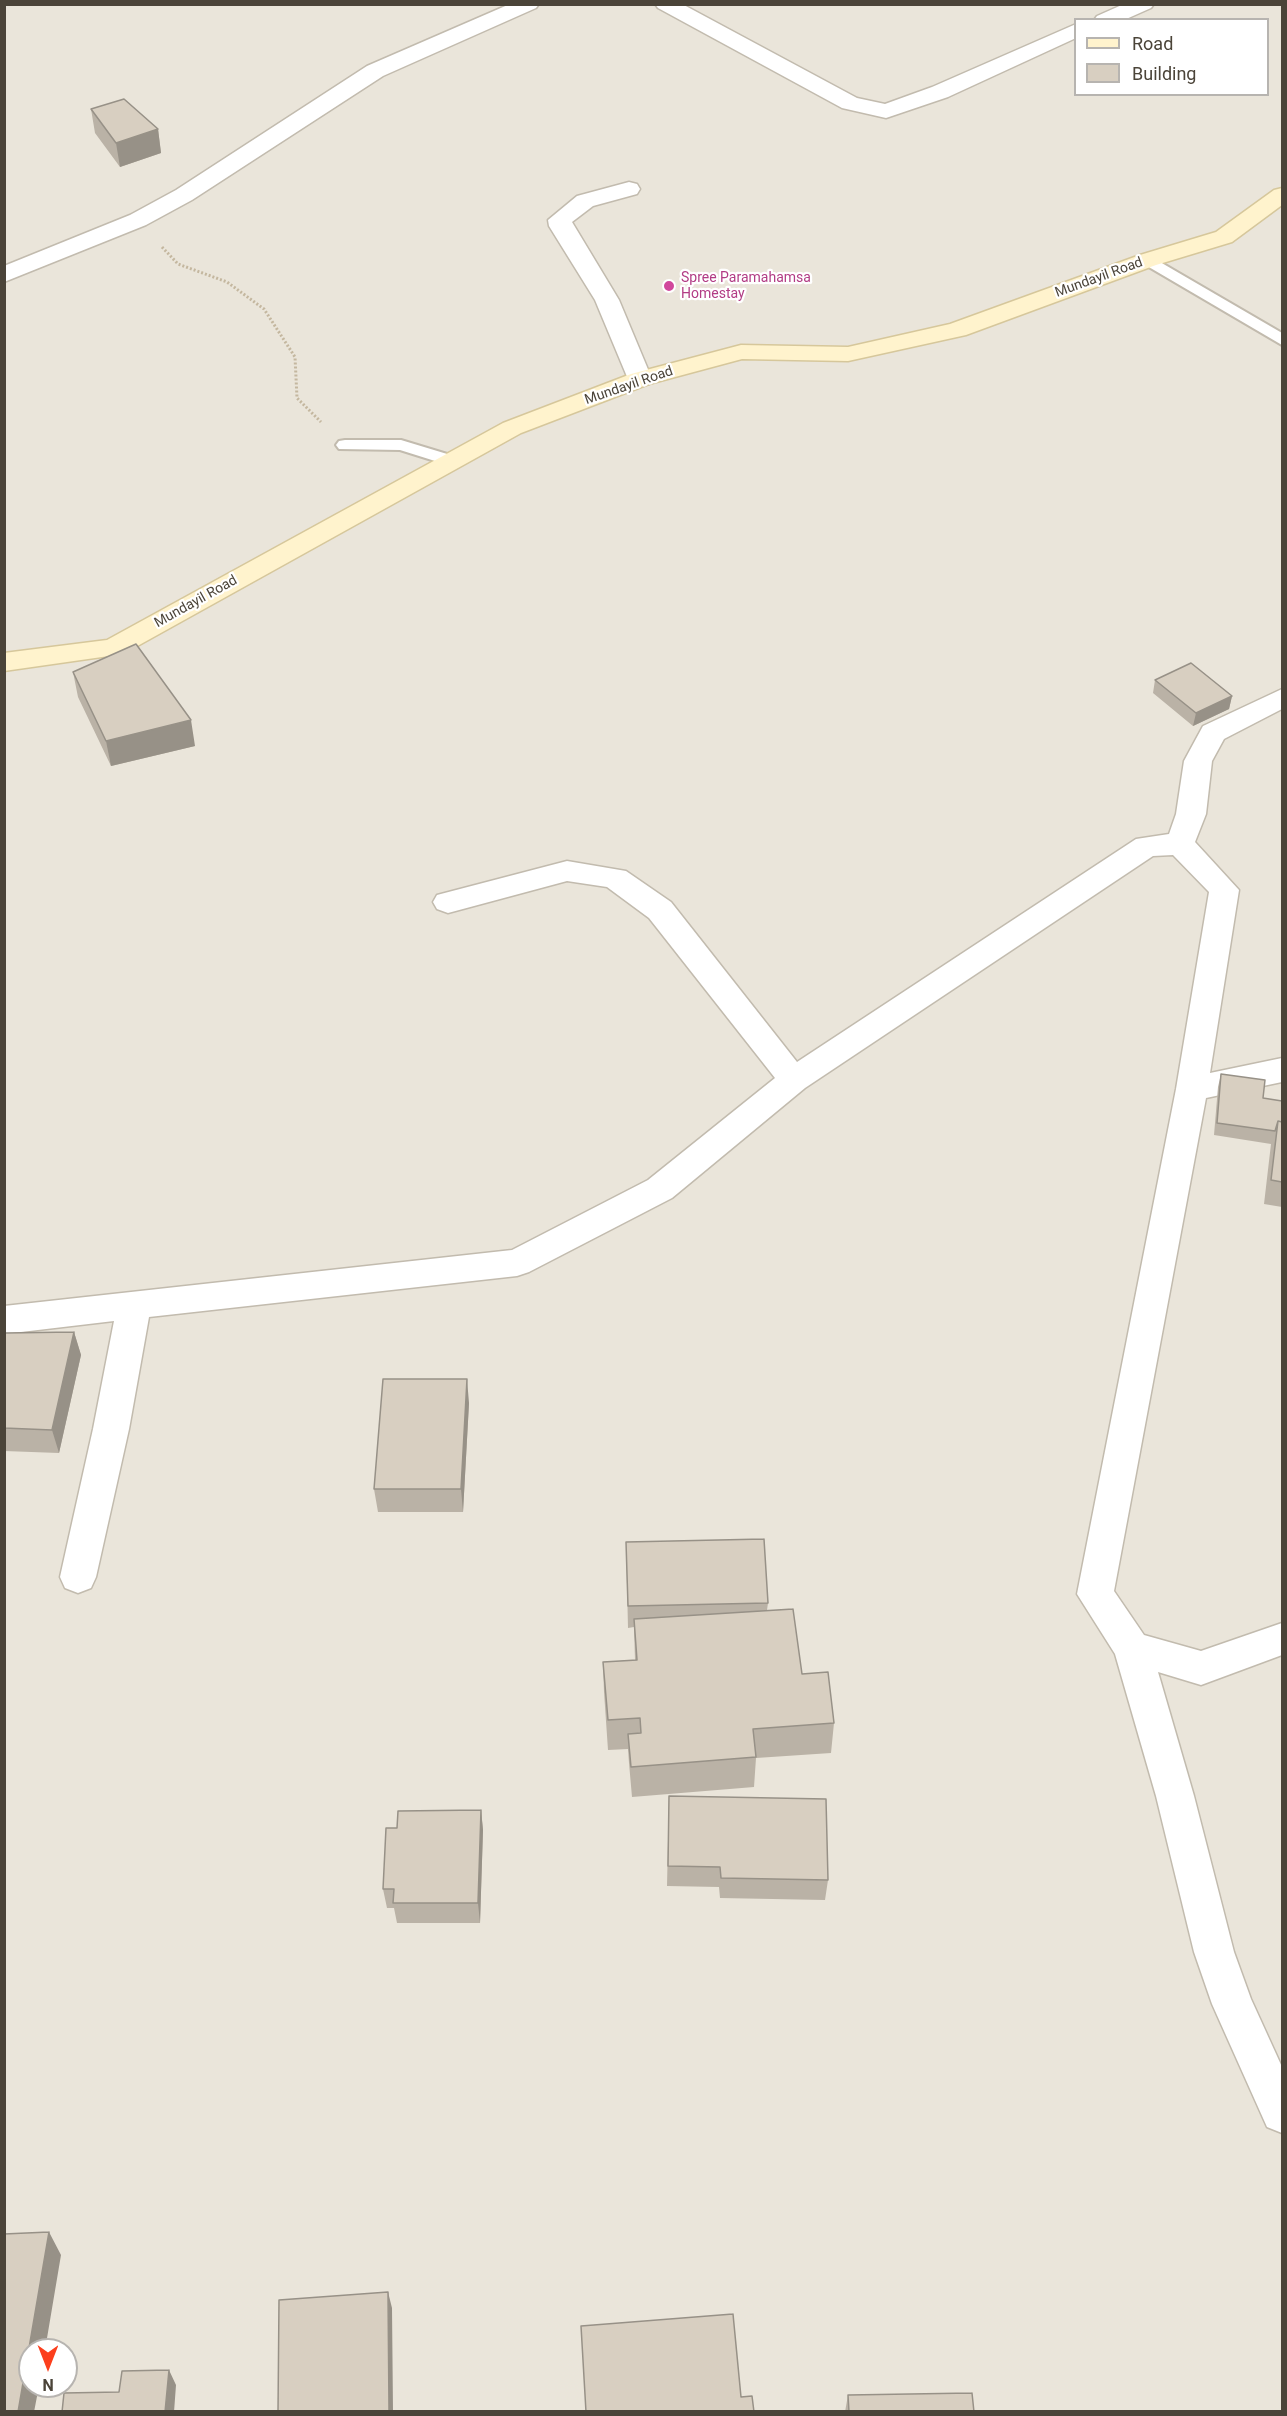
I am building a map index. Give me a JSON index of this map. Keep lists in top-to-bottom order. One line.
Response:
{"streets":{"main road":["Mundayil Road"]},"places":["Spree Paramahamsa Homestay"],"legend":["Road","Building"],"north":"bottom"}
